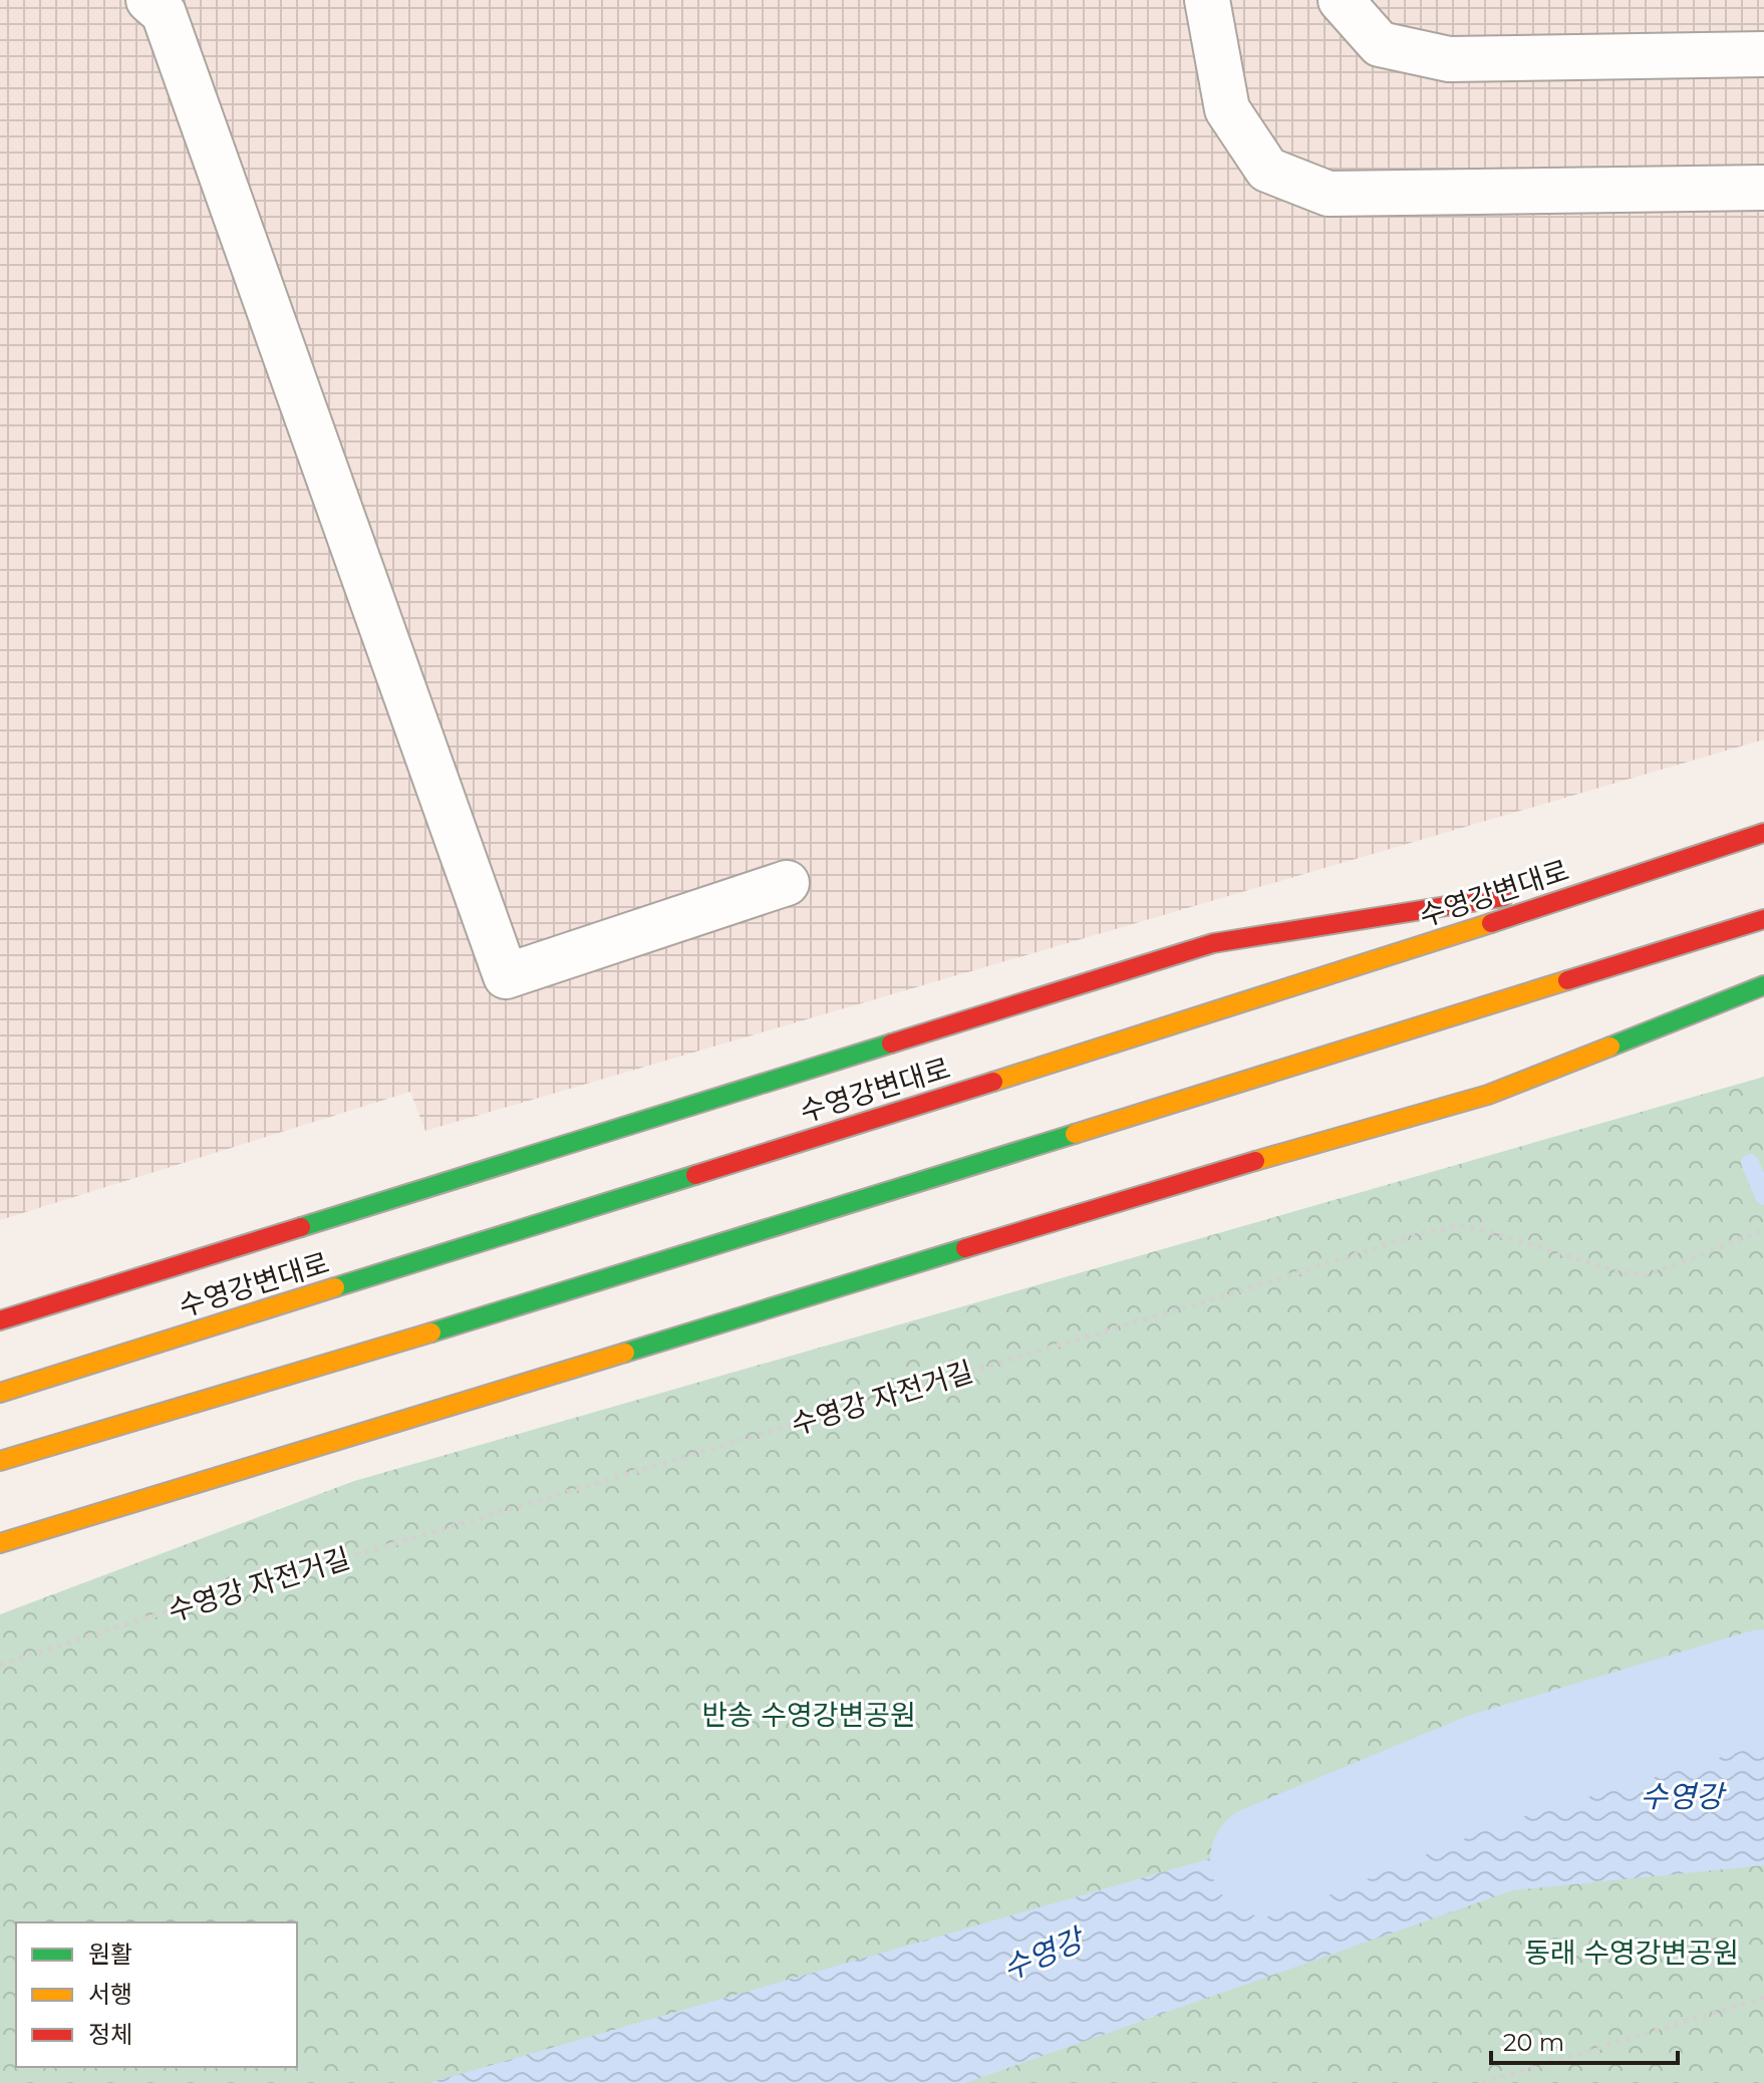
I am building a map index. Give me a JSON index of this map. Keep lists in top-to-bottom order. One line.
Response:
{"streets":{"main road":["수영강변대로"],"path":["수영강 자전거길"]},"water":["수영강"],"parks":["반송 수영강변공원","동래 수영강변공원"],"legend":["원활","서행","정체"],"scale_bar":"20 m"}
